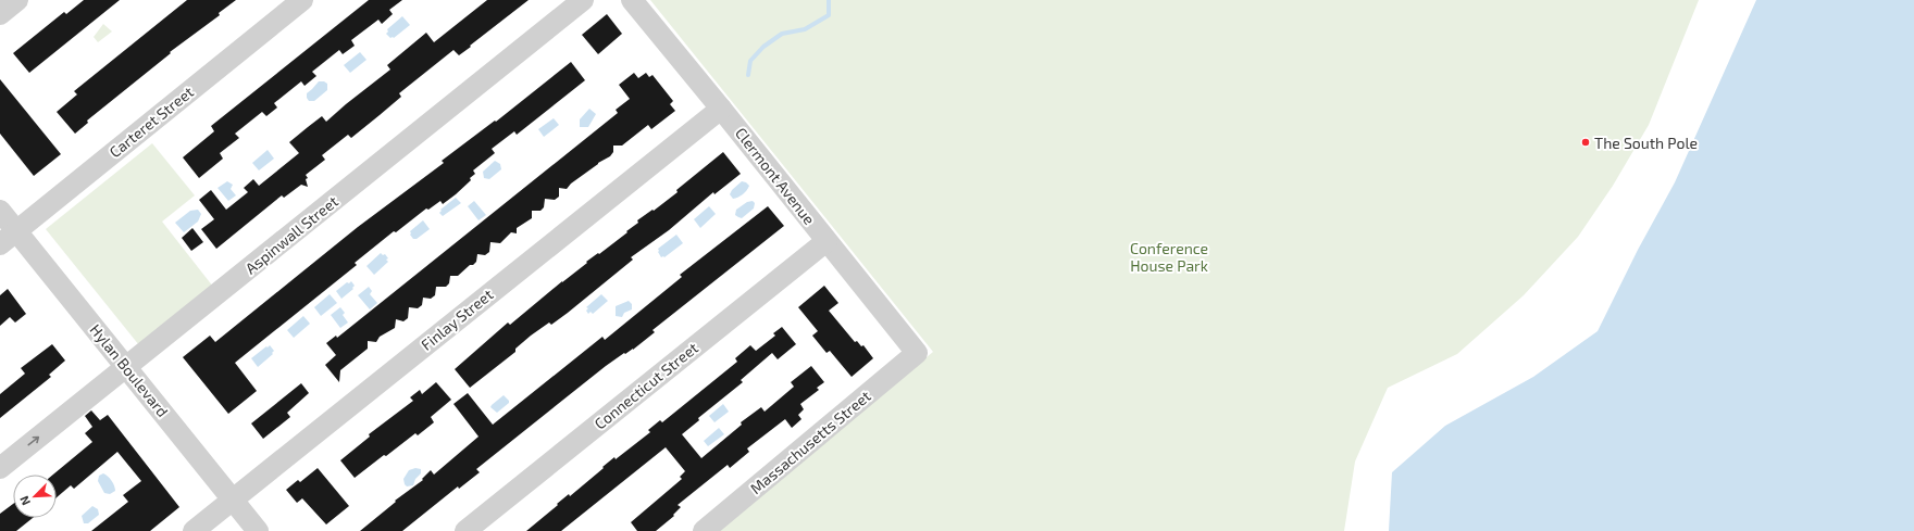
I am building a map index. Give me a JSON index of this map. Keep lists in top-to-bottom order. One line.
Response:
{"streets":{"street":["Carteret Street","Clermont Avenue","Aspinwall Street","Finlay Street","Hylan Boulevard","Connecticut Street","Massachusetts Street"]},"crossings":[["Carteret Street","Hylan Boulevard"],["Clermont Avenue","Finlay Street"],["Clermont Avenue","Connecticut Street"],["Clermont Avenue","Massachusetts Street"],["Aspinwall Street","Hylan Boulevard"],["Finlay Street","Hylan Boulevard"]],"parks":["Conference House Park"],"places":["The South Pole"],"north":"bottom left"}
